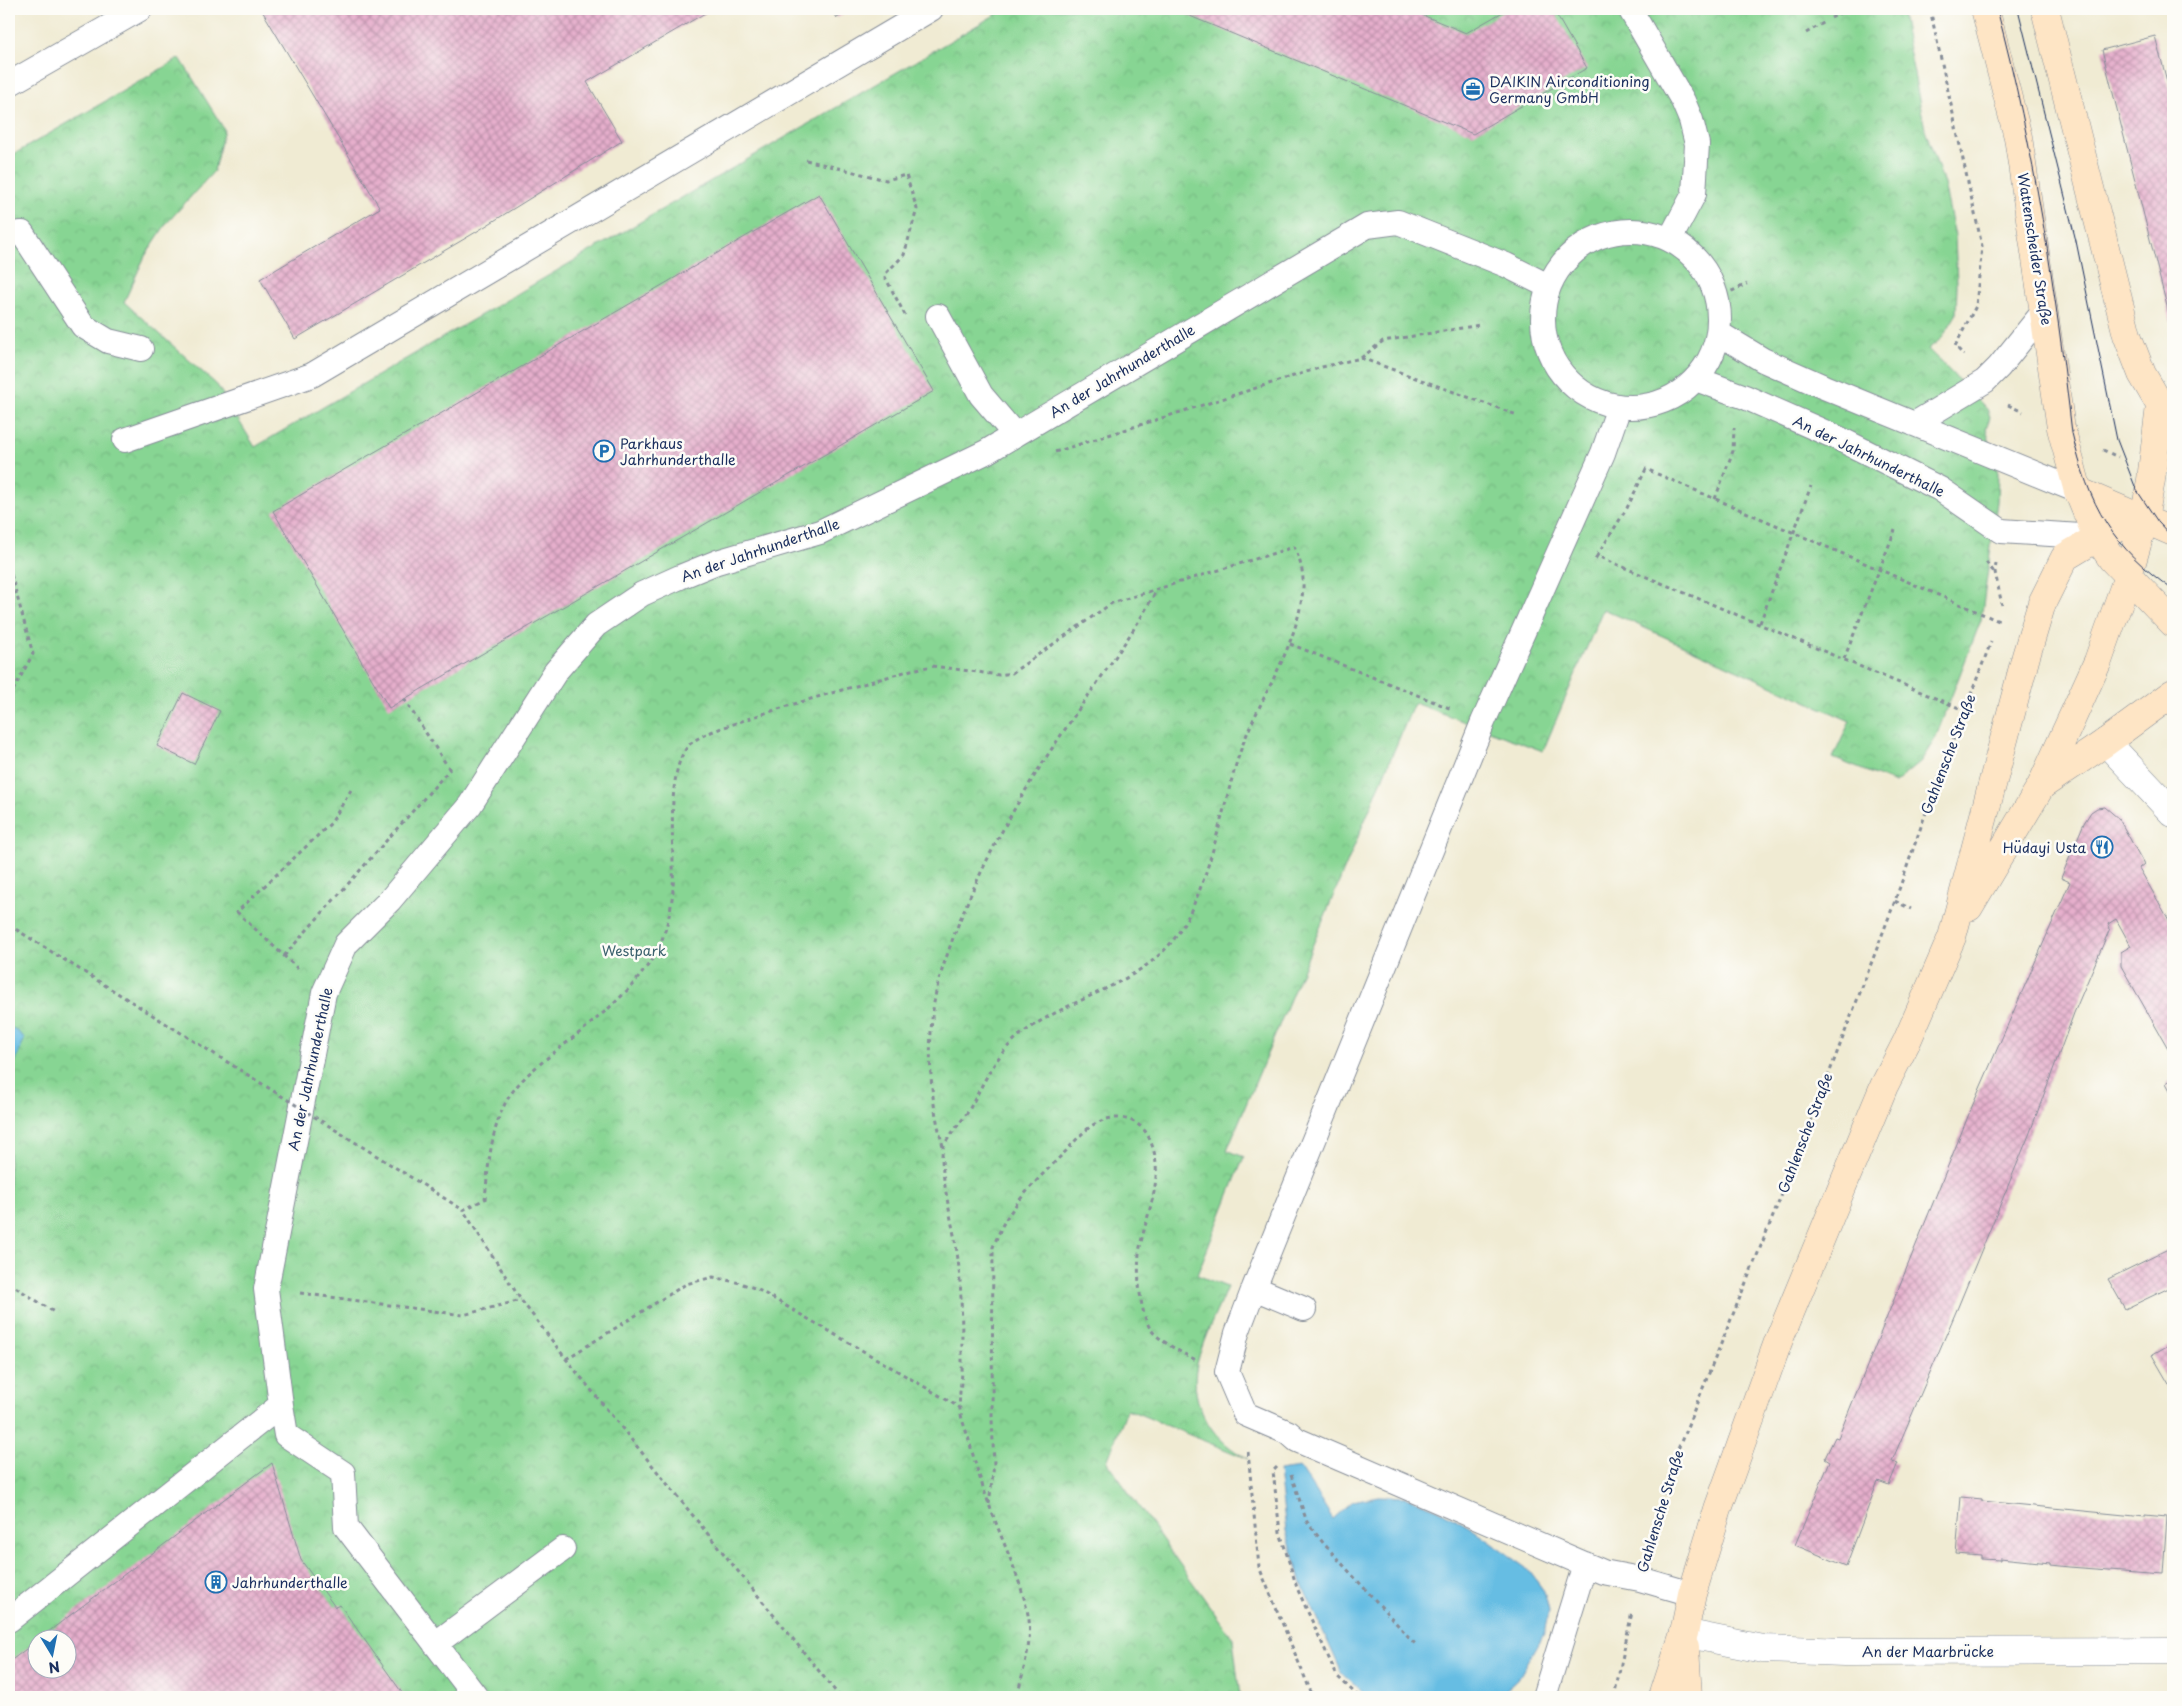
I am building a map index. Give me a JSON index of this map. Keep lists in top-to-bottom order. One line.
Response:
{"streets":{"street":["Wattenscheider Straße","An der Maarbrücke"],"lane":["An der Jahrhunderthalle"],"path":["Gahlensche Straße"]},"crossings":[["Wattenscheider Straße","An der Jahrhunderthalle"]],"parks":["Westpark"],"places":{"office":["DAIKIN Airconditioning Germany GmbH"],"parking":["Parkhaus Jahrhunderthalle"],"restaurant":["Hüdayi Usta"],"building":["Jahrhunderthalle"]},"north":"bottom"}
